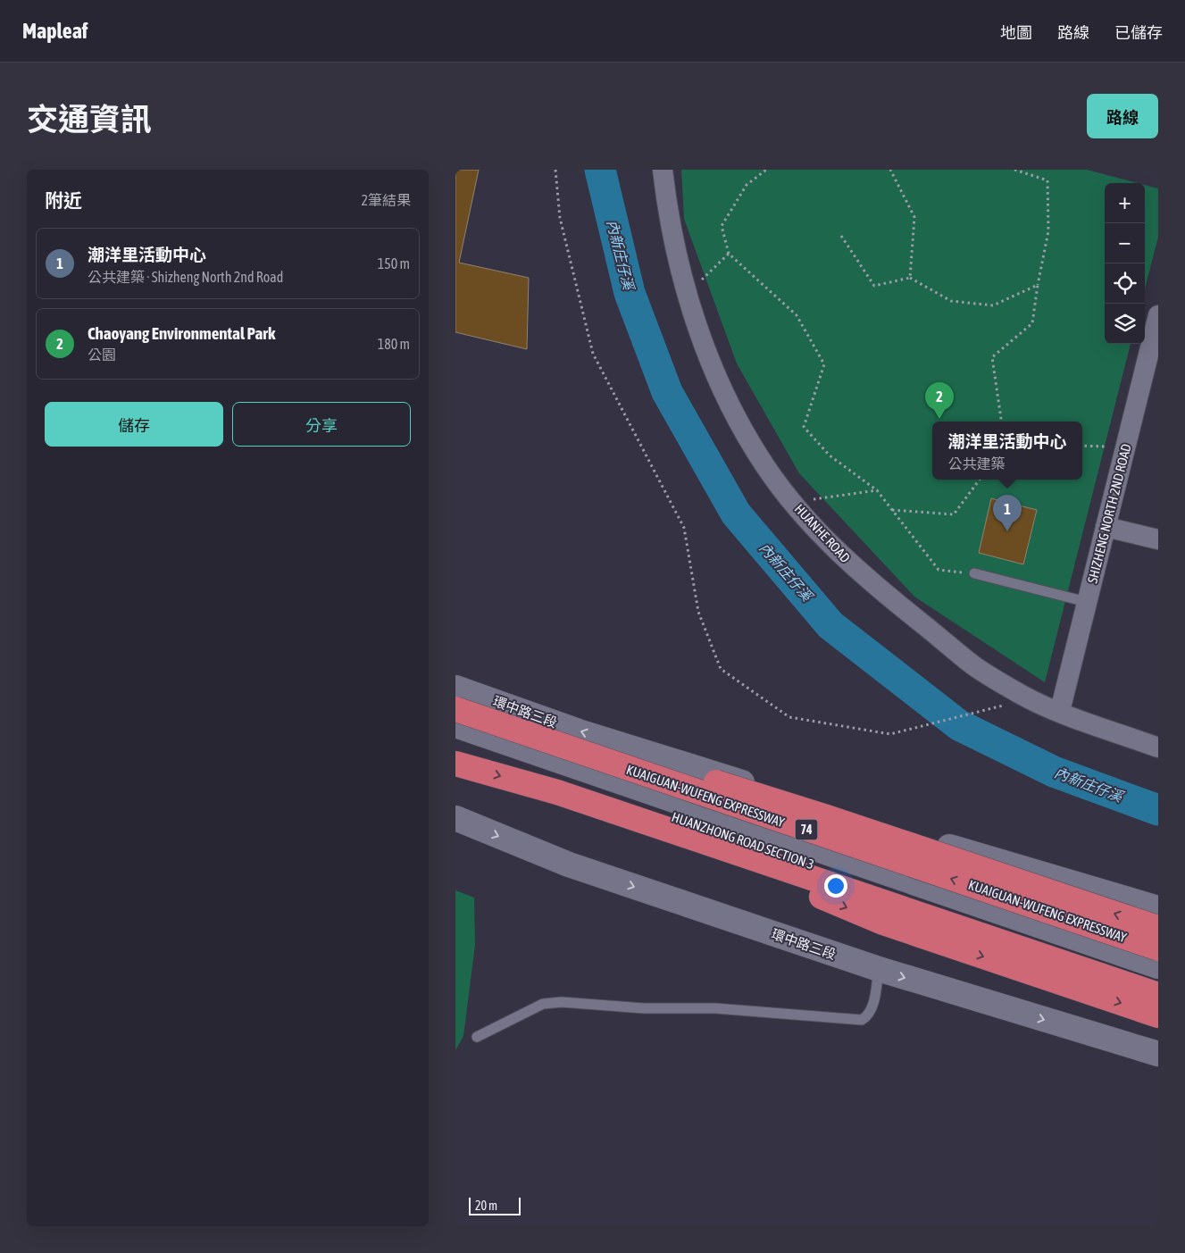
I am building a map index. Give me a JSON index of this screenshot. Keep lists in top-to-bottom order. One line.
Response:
{"streets":{"highway":["KUAIGUAN-WUFENG EXPRESSWAY","74"],"street":["SHIZHENG NORTH 2ND ROAD","HUANHE ROAD","環中路三段","HUANZHONG ROAD SECTION 3"]},"crossings":[["SHIZHENG NORTH 2ND ROAD","HUANHE ROAD"]],"water":["內新庄仔溪"],"scale_bar":"20 m","page":{"header":"Mapleaf","nav":["地圖","路線","已儲存"],"title":"交通資訊","buttons":["路線",["儲存","分享"]],"heading":["附近","2筆結果"],"map_buttons":["+","−"],"list":[{"mark":"1","name":"潮洋里活動中心","note":"公共建築 · Shizheng North 2nd Road","value":"150 m"},{"mark":"2","name":"Chaoyang Environmental Park","note":"公園","value":"180 m"}],"pins":["2","1"],"popup":["潮洋里活動中心","公共建築"],"scale":"20 m"}}
